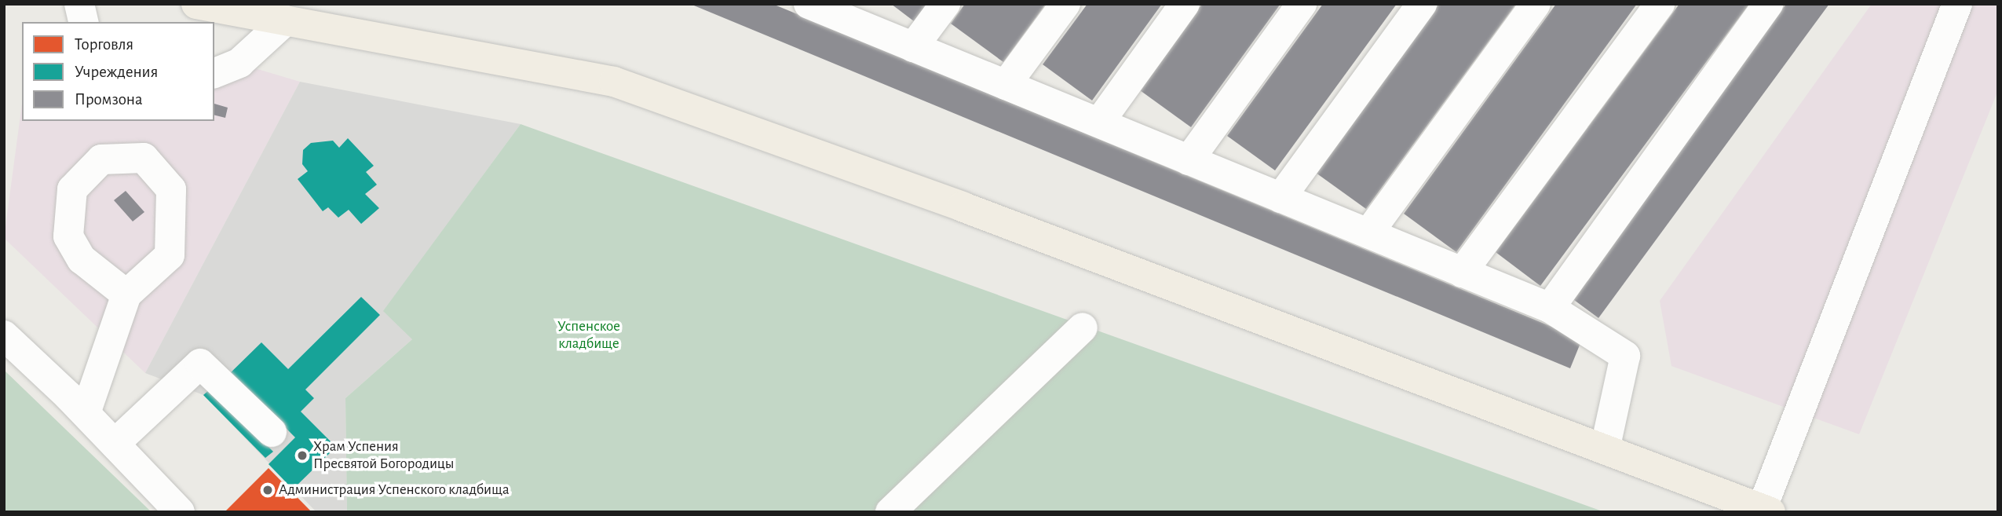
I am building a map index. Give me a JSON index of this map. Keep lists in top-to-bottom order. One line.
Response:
{"parks":["Успенское кладбище"],"places":["Храм Успения Пресвятой Богородицы","Администрация Успенского кладбища"],"legend":["Торговля","Учреждения","Промзона"]}
